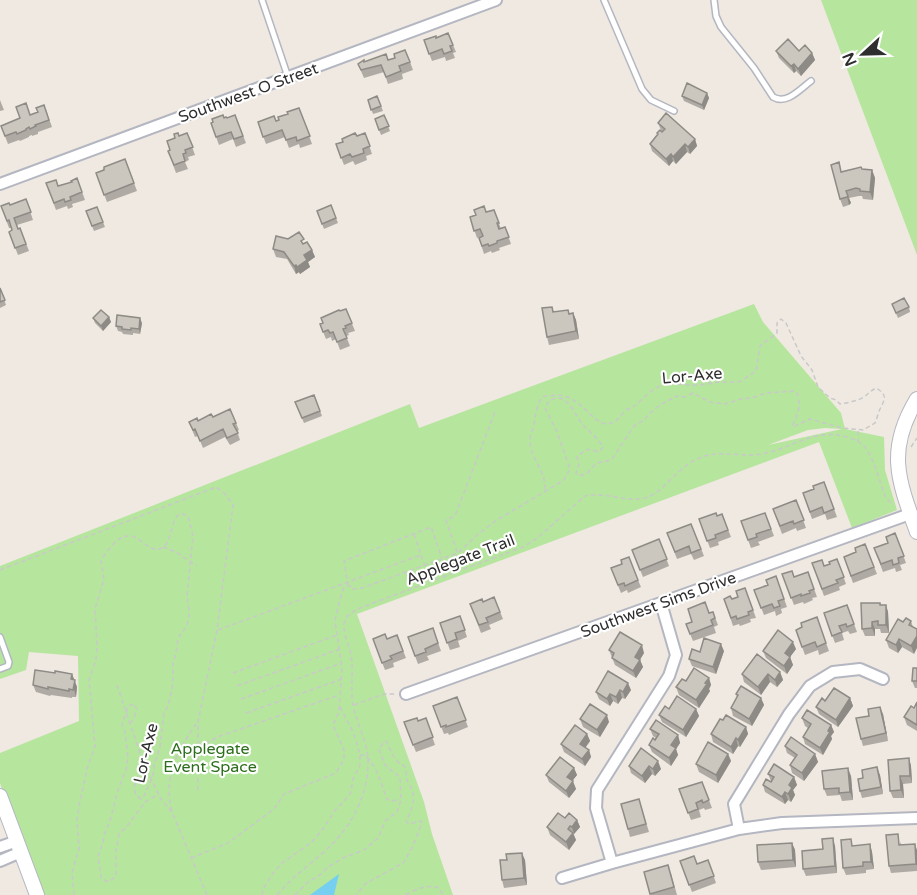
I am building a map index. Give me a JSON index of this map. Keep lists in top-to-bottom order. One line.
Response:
{"streets":{"street":["Southwest O Street","Southwest Sims Drive"],"path":["Lor-Axe","Applegate Trail"]},"crossings":[["Lor-Axe","Applegate Trail"]],"parks":["Applegate Event Space"],"north":"left"}
